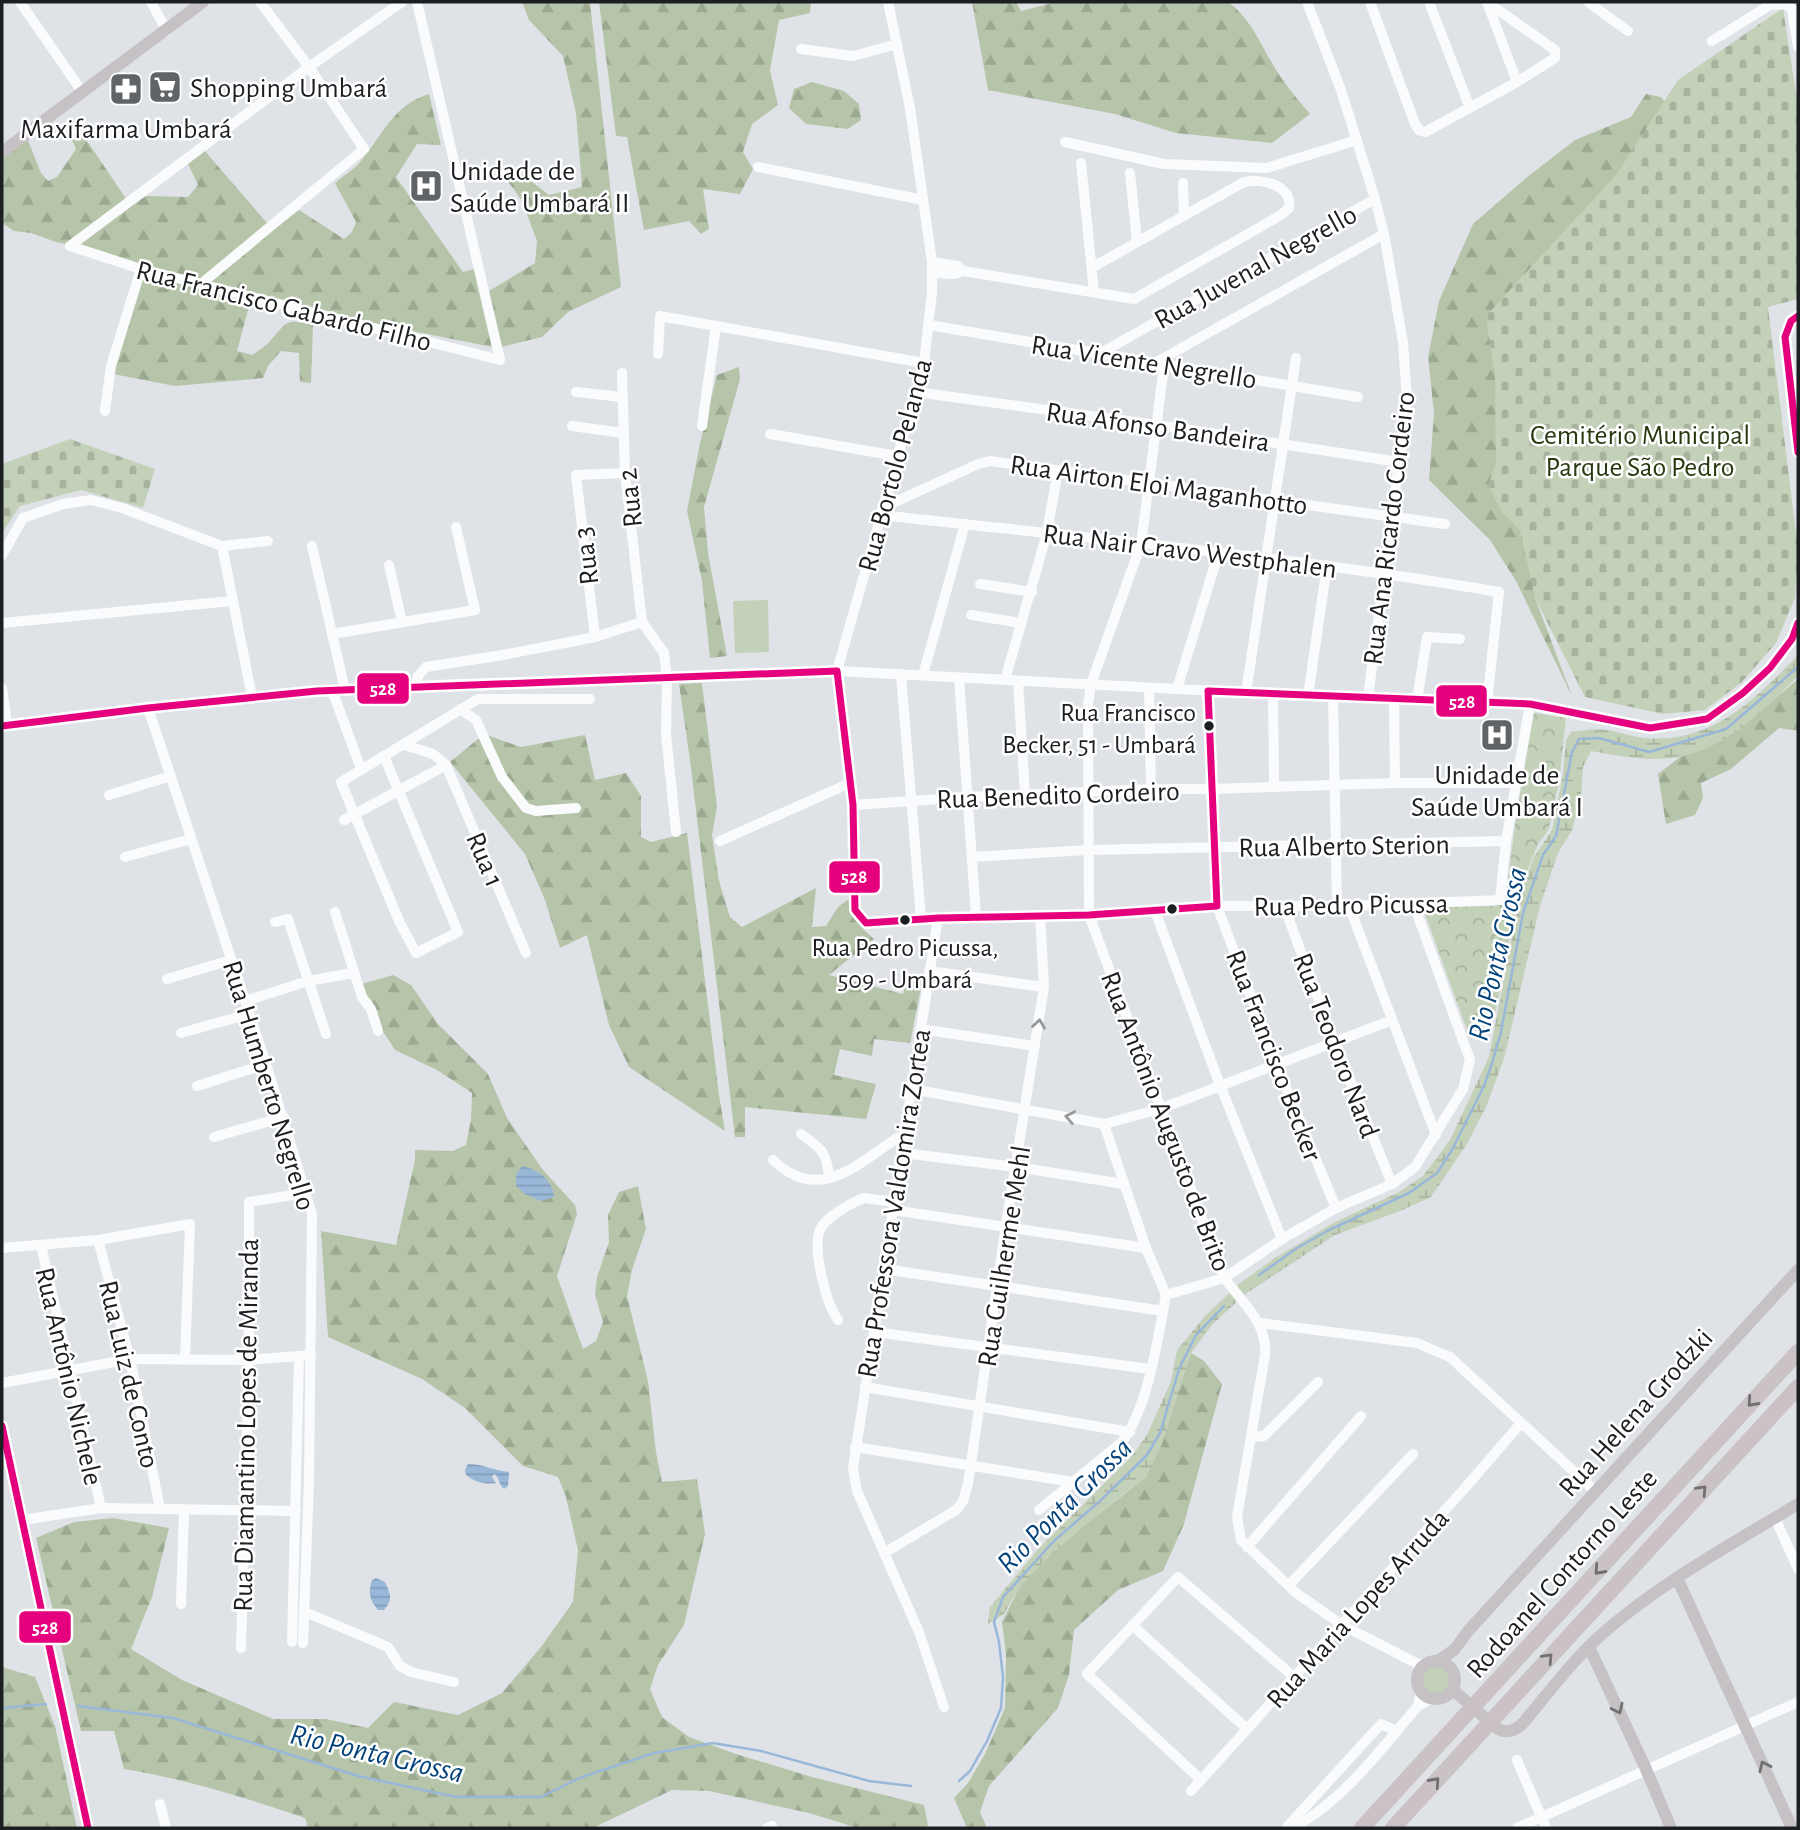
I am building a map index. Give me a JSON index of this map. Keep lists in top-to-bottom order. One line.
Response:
{"streets":{"highway":["Rodoanel Contorno Leste"],"main road":["Rua Helena Grodzki"],"street":["Rua Juvenal Negrello","Rua Francisco Gabardo Filho","Rua Vicente Negrello","Rua Afonso Bandeira","Rua Bortolo Pelanda","Rua Airton Eloi Maganhotto","Rua 2","Rua Ana Ricardo Cordeiro","Rua Nair Cravo Westphalen","Rua 3","Rua Benedito Cordeiro","Rua Alberto Sterion","Rua 1","Rua Pedro Picussa","Rua Teodoro Nard","Rua Francisco Becker","Rua Humberto Negrello","Rua Antônio Augusto de Brito","Rua Professora Valdomira Zortea","Rua Guilherme Mehl","Rua Luiz de Conto","Rua Antônio Nichele","Rua Diamantino Lopes de Miranda","Rua Maria Lopes Arruda"]},"crossings":[["Rua Juvenal Negrello","Rua Vicente Negrello"],["Rua Juvenal Negrello","Rua Ana Ricardo Cordeiro"],["Rua Juvenal Negrello","Rua Antônio Augusto de Brito"],["Rua Vicente Negrello","Rua Bortolo Pelanda"],["Rua Vicente Negrello","Rua Antônio Augusto de Brito"],["Rua Afonso Bandeira","Rua Bortolo Pelanda"],["Rua Afonso Bandeira","Rua Ana Ricardo Cordeiro"],["Rua Afonso Bandeira","Rua Antônio Augusto de Brito"],["Rua Bortolo Pelanda","Rua Airton Eloi Maganhotto"],["Rua Bortolo Pelanda","Rua Nair Cravo Westphalen"],["Rua Bortolo Pelanda","Rua Benedito Cordeiro"],["Rua Bortolo Pelanda","Rua Pedro Picussa"],["Rua Airton Eloi Maganhotto","Rua Ana Ricardo Cordeiro"],["Rua Airton Eloi Maganhotto","Rua Nair Cravo Westphalen"],["Rua Airton Eloi Maganhotto","Rua Antônio Augusto de Brito"],["Rua 2","Rua 3"],["Rua Ana Ricardo Cordeiro","Rua Nair Cravo Westphalen"],["Rua Nair Cravo Westphalen","Rua Antônio Augusto de Brito"],["Rua Benedito Cordeiro","Rua Francisco Becker"],["Rua Benedito Cordeiro","Rua Antônio Augusto de Brito"],["Rua Alberto Sterion","Rua Pedro Picussa"],["Rua Alberto Sterion","Rua Francisco Becker"],["Rua Alberto Sterion","Rua Antônio Augusto de Brito"],["Rua Pedro Picussa","Rua Teodoro Nard"],["Rua Pedro Picussa","Rua Francisco Becker"],["Rua Pedro Picussa","Rua Antônio Augusto de Brito"],["Rua Pedro Picussa","Rua Professora Valdomira Zortea"],["Rua Pedro Picussa","Rua Guilherme Mehl"],["Rua Humberto Negrello","Rua Diamantino Lopes de Miranda"],["Rua Professora Valdomira Zortea","Rua Guilherme Mehl"]],"water":["Rio Ponta Grossa"],"parks":["Cemitério Municipal Parque São Pedro"],"places":{"supermarket":["Shopping Umbará"],"pharmacy":["Maxifarma Umbará"],"hospital":["Unidade de Saúde Umbará II","Unidade de Saúde Umbará I"],"other":["Rua Francisco Becker, 51 - Umbará","Rua Pedro Picussa, 509 - Umbará"]},"lines":["transit line 528"]}
